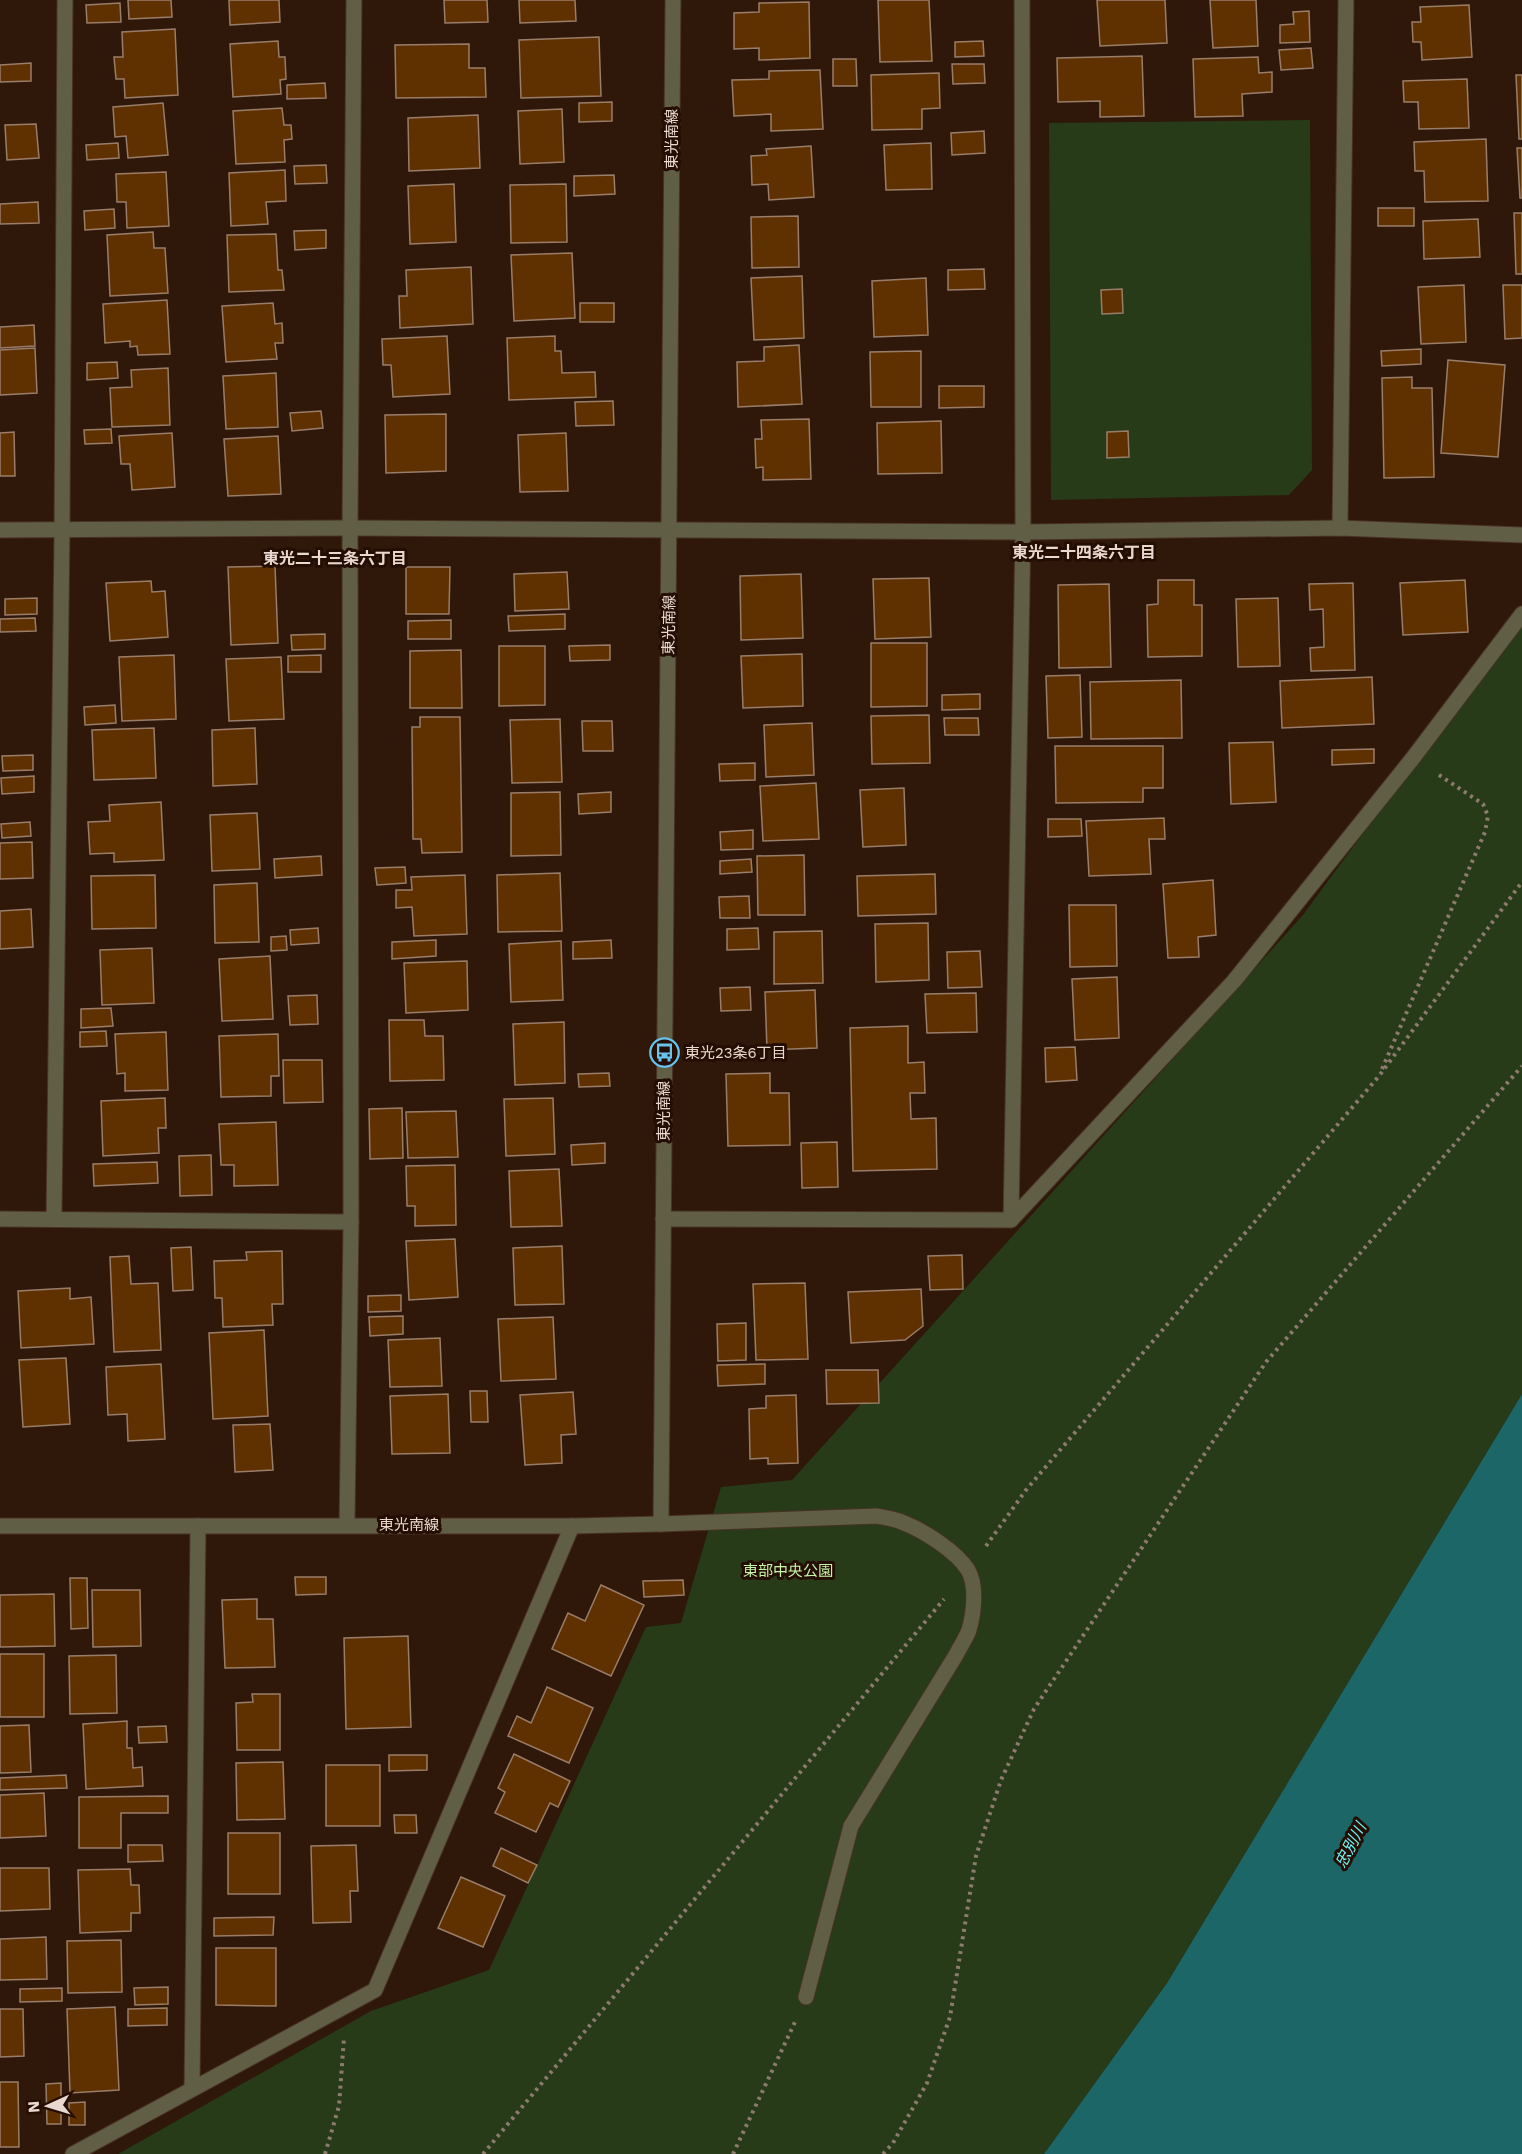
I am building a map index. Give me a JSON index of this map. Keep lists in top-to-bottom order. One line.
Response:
{"streets":{"street":["東光南線"]},"districts":["東光二十四条六丁目","東光二十三条六丁目"],"water":["忠別川"],"parks":["東部中央公園"],"places":{"bus stop":["東光23条6丁目"]},"north":"left"}
